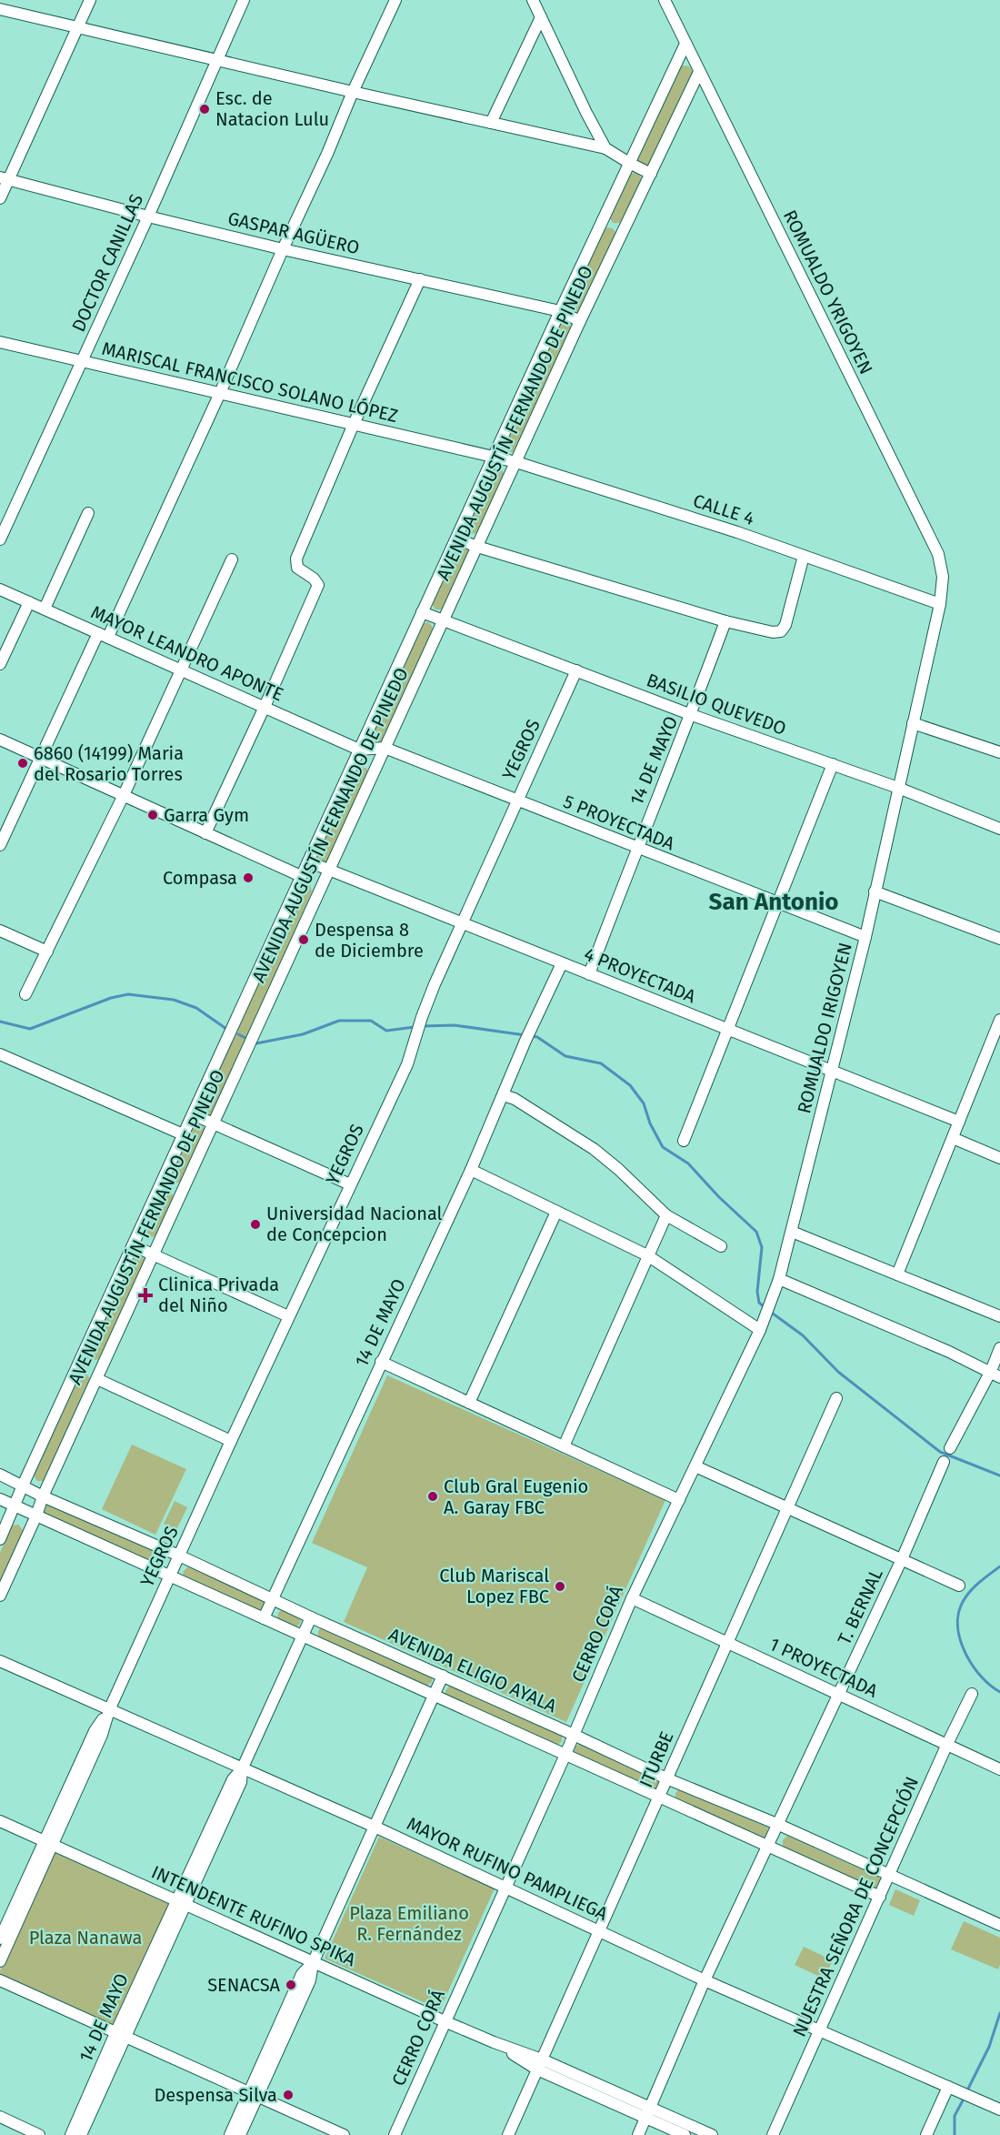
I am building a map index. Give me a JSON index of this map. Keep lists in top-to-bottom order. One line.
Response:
{"streets":{"street":["GASPAR AGÜERO","DOCTOR CANILLAS","ROMUALDO YRIGOYEN","MARISCAL FRANCISCO SOLANO LÓPEZ","AVENIDA AUGUSTÍN FERNANDO DE PINEDO","CALLE 4","MAYOR LEANDRO APONTE","BASILIO QUEVEDO","YEGROS","14 DE MAYO","5 PROYECTADA","4 PROYECTADA","ROMUALDO IRIGOYEN","T. BERNAL","CERRO CORÁ","1 PROYECTADA","AVENIDA ELIGIO AYALA","ITURBE","MAYOR RUFINO PAMPLIEGA","NUESTRA SEÑORA DE CONCEPCIÓN","INTENDENTE RUFINO SPIKA"]},"crossings":[["GASPAR AGÜERO","DOCTOR CANILLAS"],["GASPAR AGÜERO","AVENIDA AUGUSTÍN FERNANDO DE PINEDO"],["DOCTOR CANILLAS","MARISCAL FRANCISCO SOLANO LÓPEZ"],["ROMUALDO YRIGOYEN","AVENIDA AUGUSTÍN FERNANDO DE PINEDO"],["ROMUALDO YRIGOYEN","CALLE 4"],["ROMUALDO YRIGOYEN","ROMUALDO IRIGOYEN"],["MARISCAL FRANCISCO SOLANO LÓPEZ","AVENIDA AUGUSTÍN FERNANDO DE PINEDO"],["MARISCAL FRANCISCO SOLANO LÓPEZ","CALLE 4"],["AVENIDA AUGUSTÍN FERNANDO DE PINEDO","CALLE 4"],["AVENIDA AUGUSTÍN FERNANDO DE PINEDO","MAYOR LEANDRO APONTE"],["AVENIDA AUGUSTÍN FERNANDO DE PINEDO","BASILIO QUEVEDO"],["AVENIDA AUGUSTÍN FERNANDO DE PINEDO","5 PROYECTADA"],["AVENIDA AUGUSTÍN FERNANDO DE PINEDO","4 PROYECTADA"],["AVENIDA AUGUSTÍN FERNANDO DE PINEDO","AVENIDA ELIGIO AYALA"],["CALLE 4","ROMUALDO IRIGOYEN"],["MAYOR LEANDRO APONTE","5 PROYECTADA"],["BASILIO QUEVEDO","YEGROS"],["BASILIO QUEVEDO","14 DE MAYO"],["BASILIO QUEVEDO","ROMUALDO IRIGOYEN"],["YEGROS","5 PROYECTADA"],["YEGROS","4 PROYECTADA"],["YEGROS","AVENIDA ELIGIO AYALA"],["YEGROS","MAYOR RUFINO PAMPLIEGA"],["YEGROS","INTENDENTE RUFINO SPIKA"],["14 DE MAYO","5 PROYECTADA"],["14 DE MAYO","4 PROYECTADA"],["14 DE MAYO","AVENIDA ELIGIO AYALA"],["14 DE MAYO","MAYOR RUFINO PAMPLIEGA"],["14 DE MAYO","INTENDENTE RUFINO SPIKA"],["5 PROYECTADA","ROMUALDO IRIGOYEN"],["4 PROYECTADA","ROMUALDO IRIGOYEN"],["ROMUALDO IRIGOYEN","CERRO CORÁ"],["T. BERNAL","1 PROYECTADA"],["T. BERNAL","AVENIDA ELIGIO AYALA"],["T. BERNAL","MAYOR RUFINO PAMPLIEGA"],["T. BERNAL","INTENDENTE RUFINO SPIKA"],["CERRO CORÁ","1 PROYECTADA"],["CERRO CORÁ","AVENIDA ELIGIO AYALA"],["CERRO CORÁ","MAYOR RUFINO PAMPLIEGA"],["CERRO CORÁ","INTENDENTE RUFINO SPIKA"],["1 PROYECTADA","ITURBE"],["1 PROYECTADA","NUESTRA SEÑORA DE CONCEPCIÓN"],["AVENIDA ELIGIO AYALA","ITURBE"],["AVENIDA ELIGIO AYALA","NUESTRA SEÑORA DE CONCEPCIÓN"],["ITURBE","MAYOR RUFINO PAMPLIEGA"],["ITURBE","INTENDENTE RUFINO SPIKA"],["MAYOR RUFINO PAMPLIEGA","NUESTRA SEÑORA DE CONCEPCIÓN"]],"districts":["San Antonio"],"parks":["Plaza Emiliano R. Fernández","Plaza Nanawa"],"places":{"other":["Esc. de Natacion Lulu","6860 (14199) Maria del Rosario Torres","Garra Gym","Compasa","Despensa 8 de Diciembre","Universidad Nacional de Concepcion","Club Gral Eugenio A. Garay FBC","Club Mariscal Lopez FBC","SENACSA","Despensa Silva"],"health":["Clinica Privada del Niño"]}}
